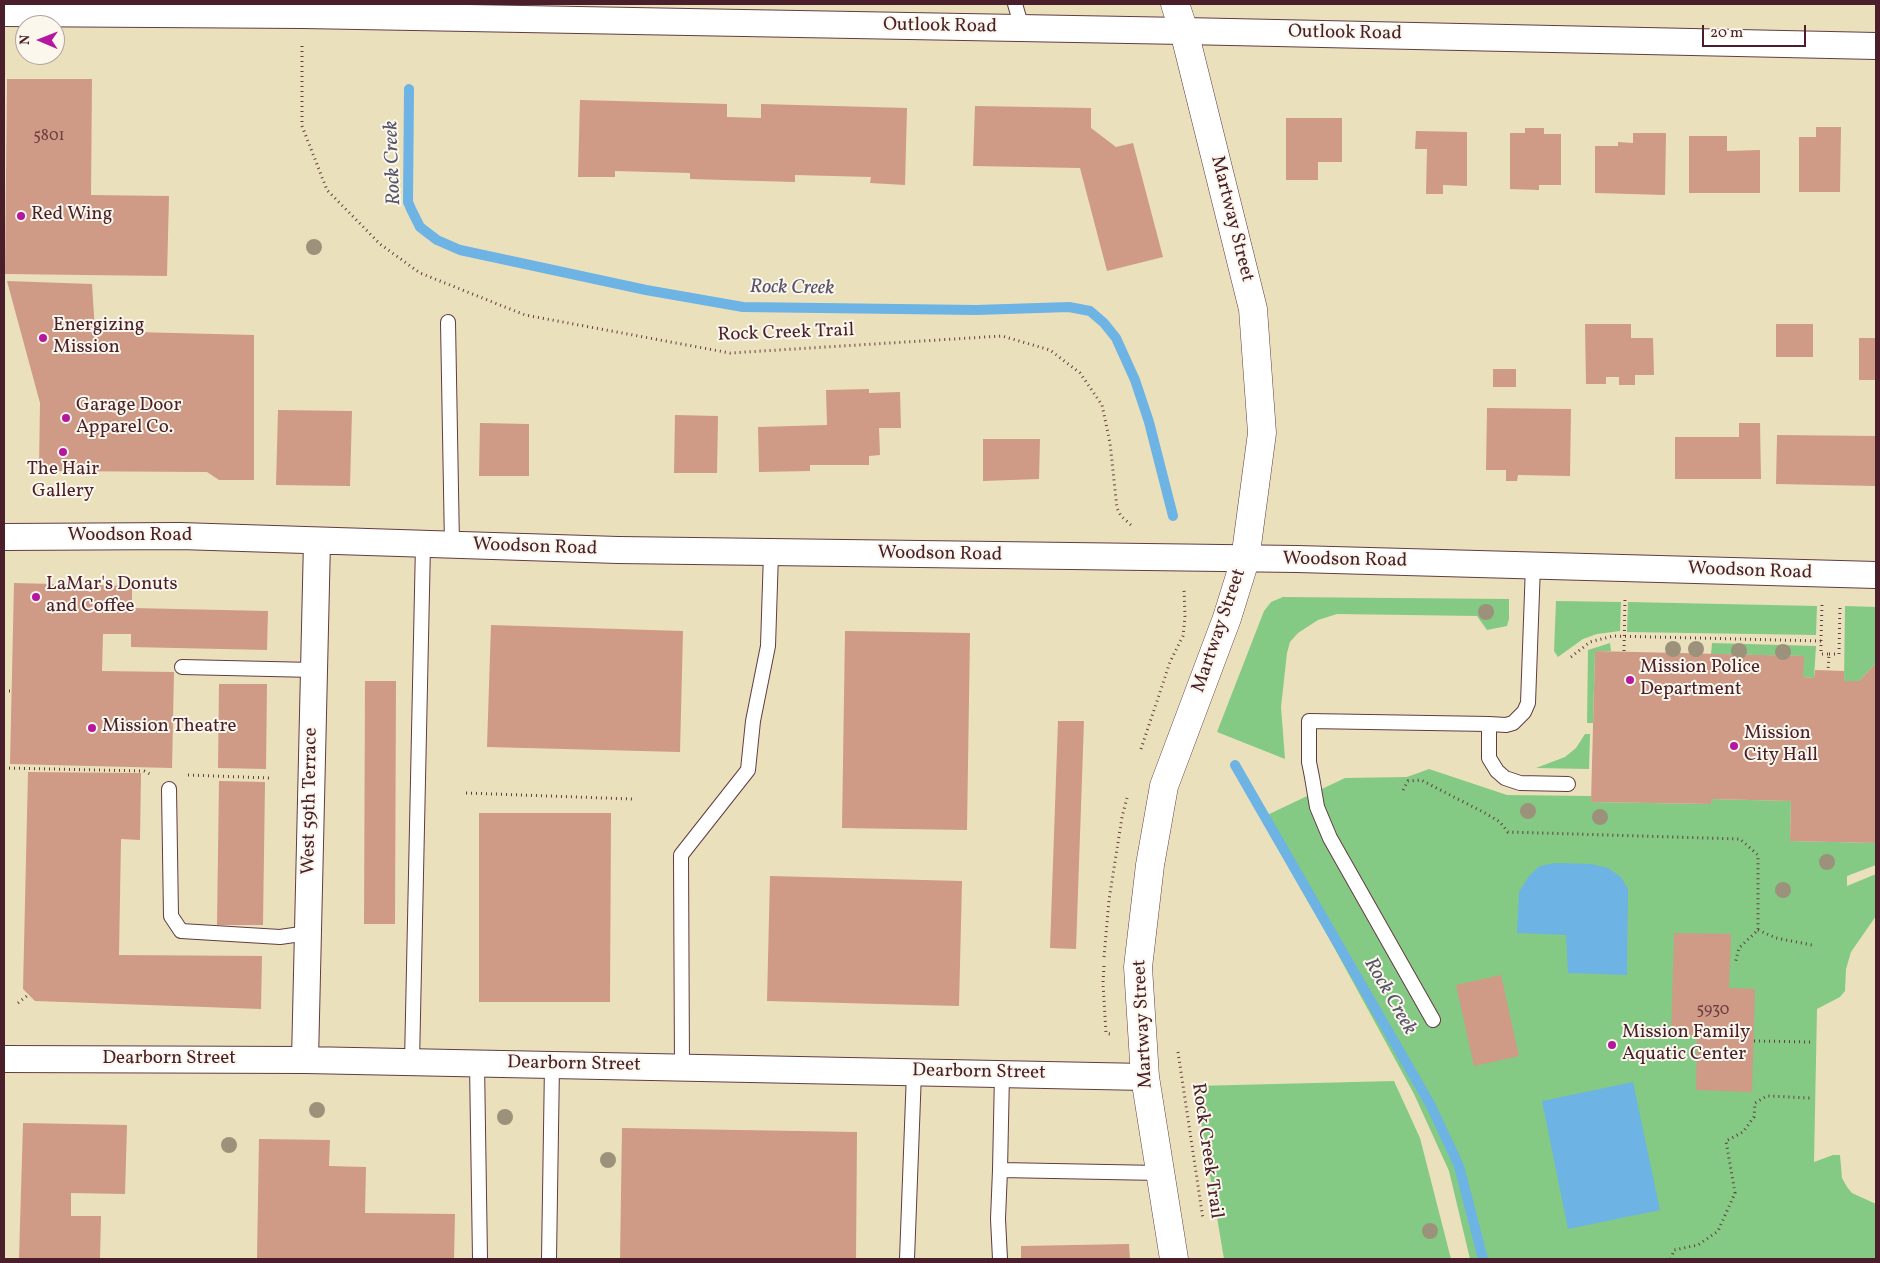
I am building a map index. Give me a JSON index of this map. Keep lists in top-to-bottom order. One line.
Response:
{"streets":{"street":["Outlook Road","Martway Street","Woodson Road","West 59th Terrace","Dearborn Street"],"path":["Rock Creek Trail"]},"crossings":[["Outlook Road","Martway Street"],["Martway Street","Woodson Road"],["Martway Street","Dearborn Street"],["Woodson Road","West 59th Terrace"],["West 59th Terrace","Dearborn Street"]],"water":["Rock Creek"],"places":["Red Wing","Energizing Mission","Garage Door Apparel Co.","The Hair Gallery","LaMar's Donuts and Coffee","Mission Police Department","Mission Theatre","Mission City Hall","Mission Family Aquatic Center"],"house_numbers":["5801","5930"],"scale_bar":"20 m","north":"left"}
